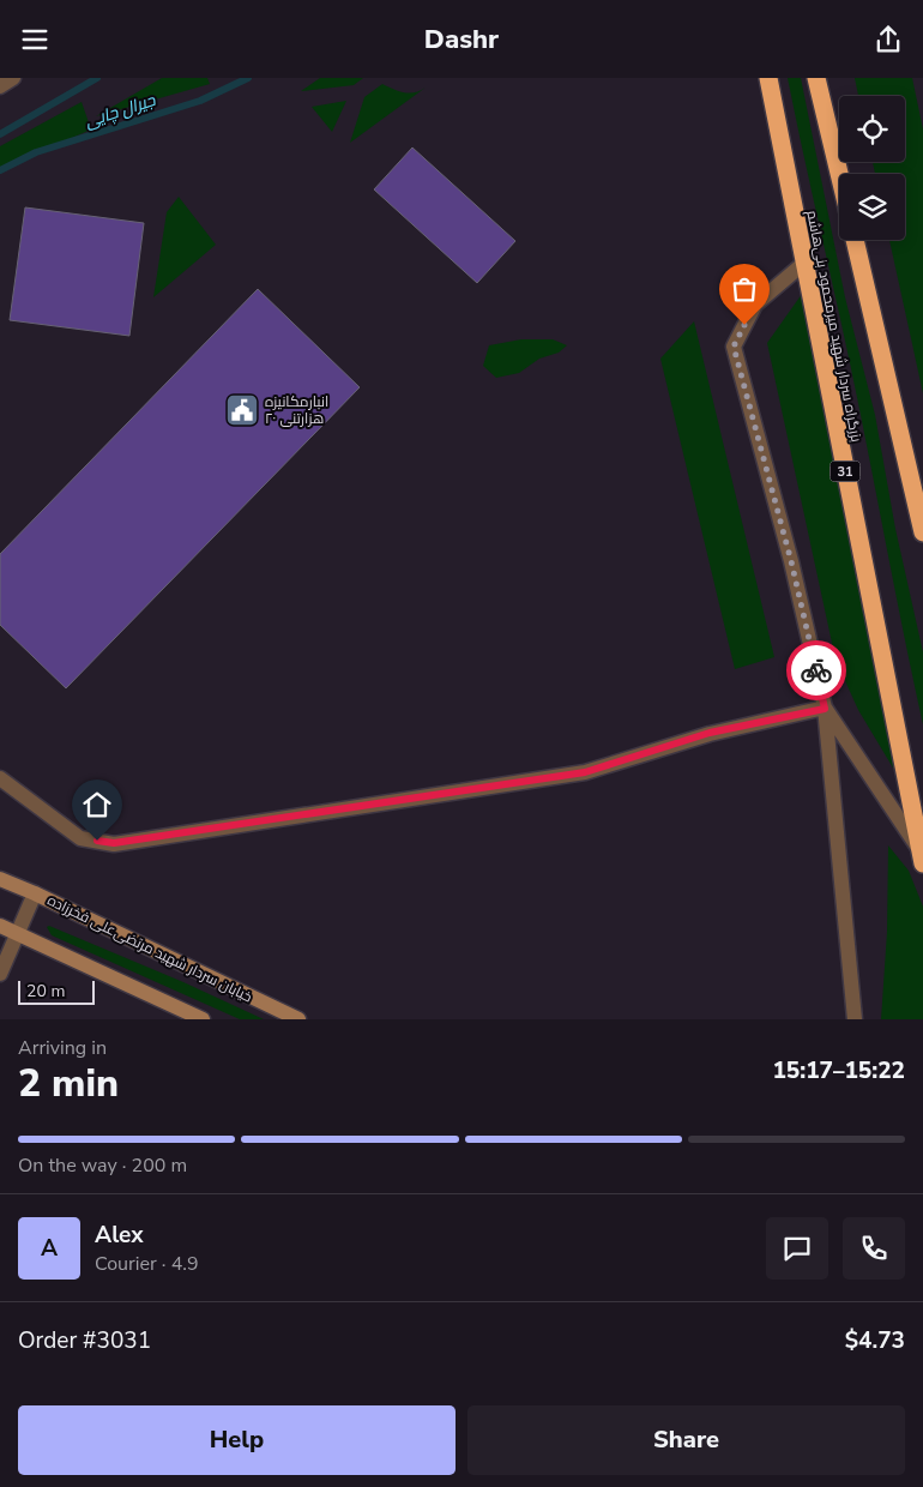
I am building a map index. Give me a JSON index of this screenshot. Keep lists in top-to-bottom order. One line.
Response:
{"streets":{"highway":["بزرگراه سردار شهید میرمحمود بنی‌هاشم","31"],"main road":["خیابان سردار شهید مرتضی‌علی فخرزاده"]},"water":["جیرال چایی"],"places":{"public building":["انبارمکانیزه ۲۰ هزارتنی"]},"scale_bar":"20 m","page":{"header":"Dashr","scale":"20 m","heading":["2 min","Arriving in","15:17–15:22"],"panel":["Alex","Courier · 4.9","Order #3031","$4.73"],"bar":"On the way · 200 m","round":"A","buttons":["Help","Share"]}}
